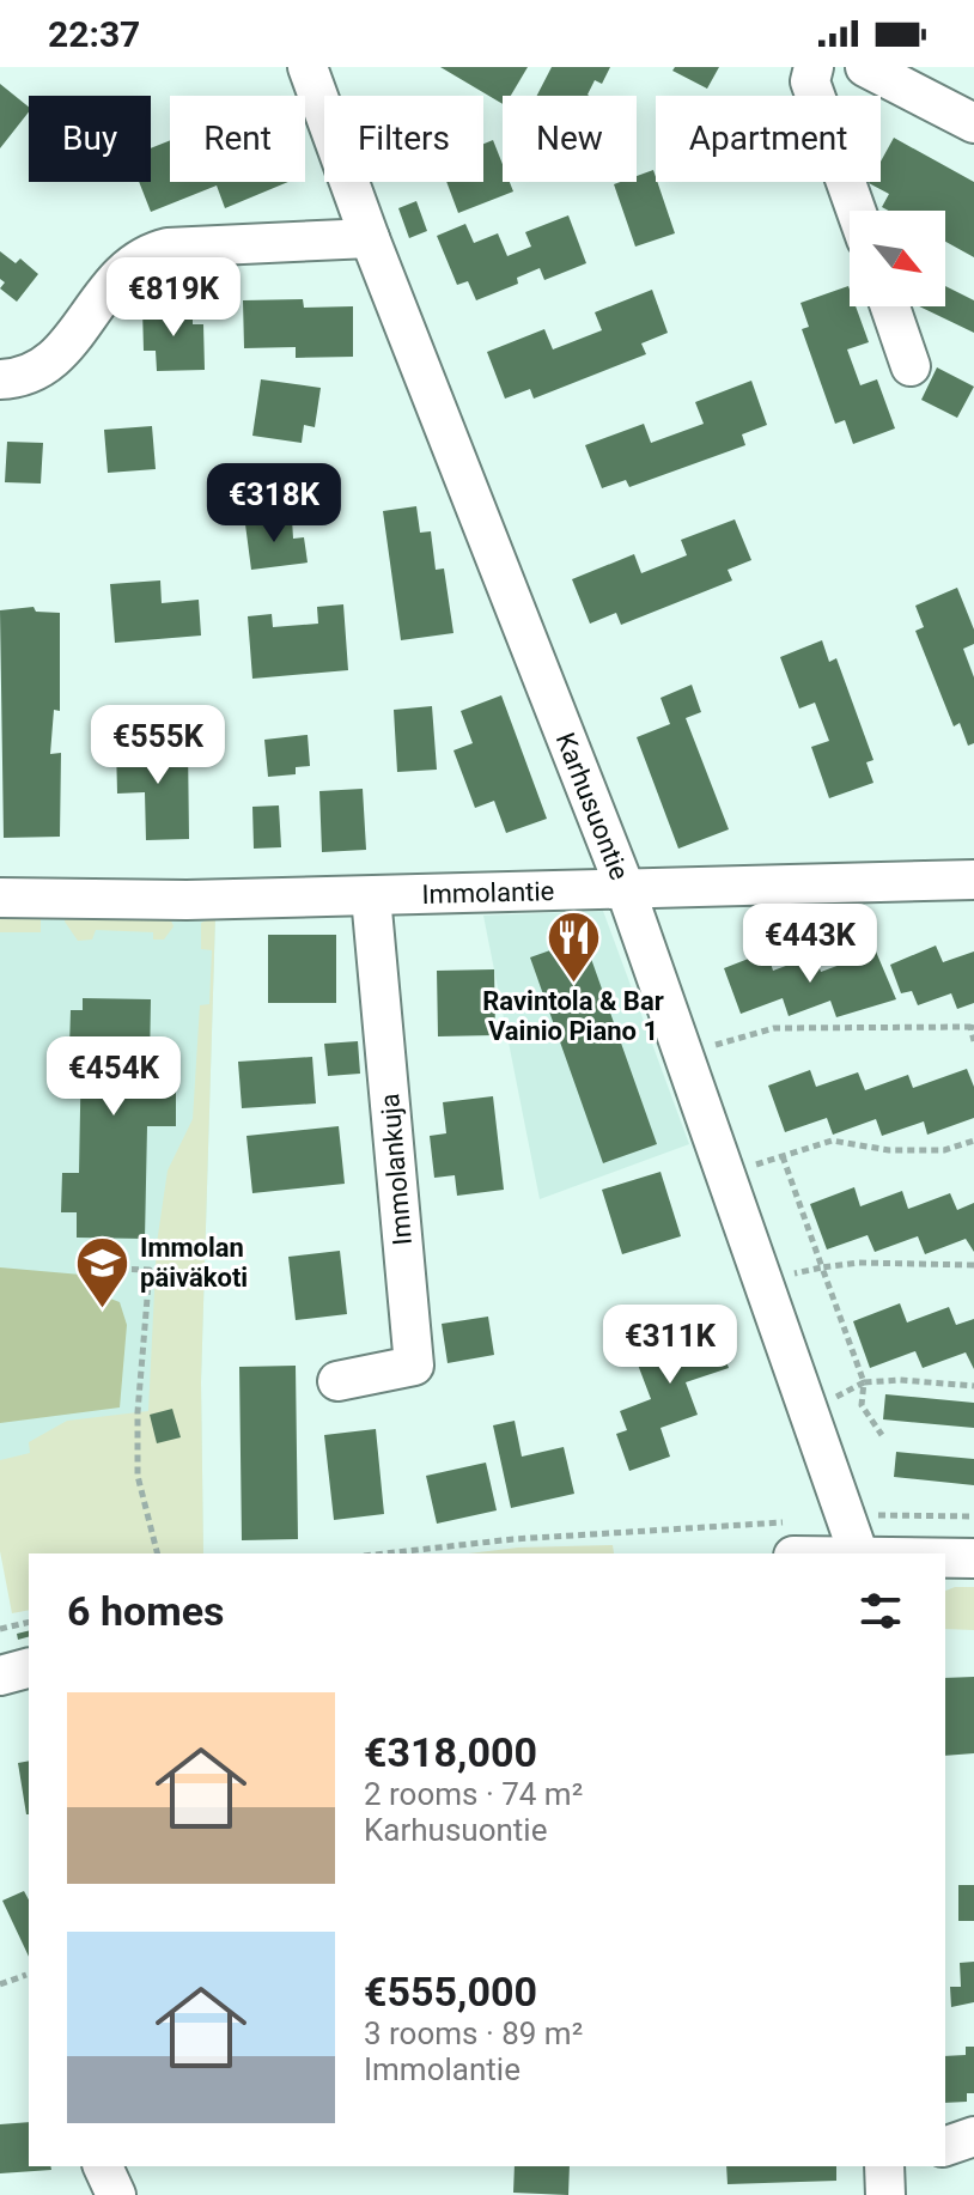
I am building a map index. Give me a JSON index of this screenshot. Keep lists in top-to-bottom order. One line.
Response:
{"streets":{"street":["Karhusuontie","Immolantie","Immolankuja"]},"crossings":[["Karhusuontie","Immolantie"],["Immolantie","Immolankuja"]],"places":{"restaurant":["Ravintola & Bar Vainio Piano 1"],"school or university":["Immolan päiväkoti"]},"north":"bottom right","page":{"status":"22:37","chip":["Buy","Rent","Filters","New","Apartment"],"price":["€819K","€318K","€555K","€443K","€454K","€311K"],"heading":"6 homes","list":[{"name":"€318,000","note":"2 rooms · 74 m² · Karhusuontie"},{"name":"€555,000","note":"3 rooms · 89 m² · Immolantie"}]}}
